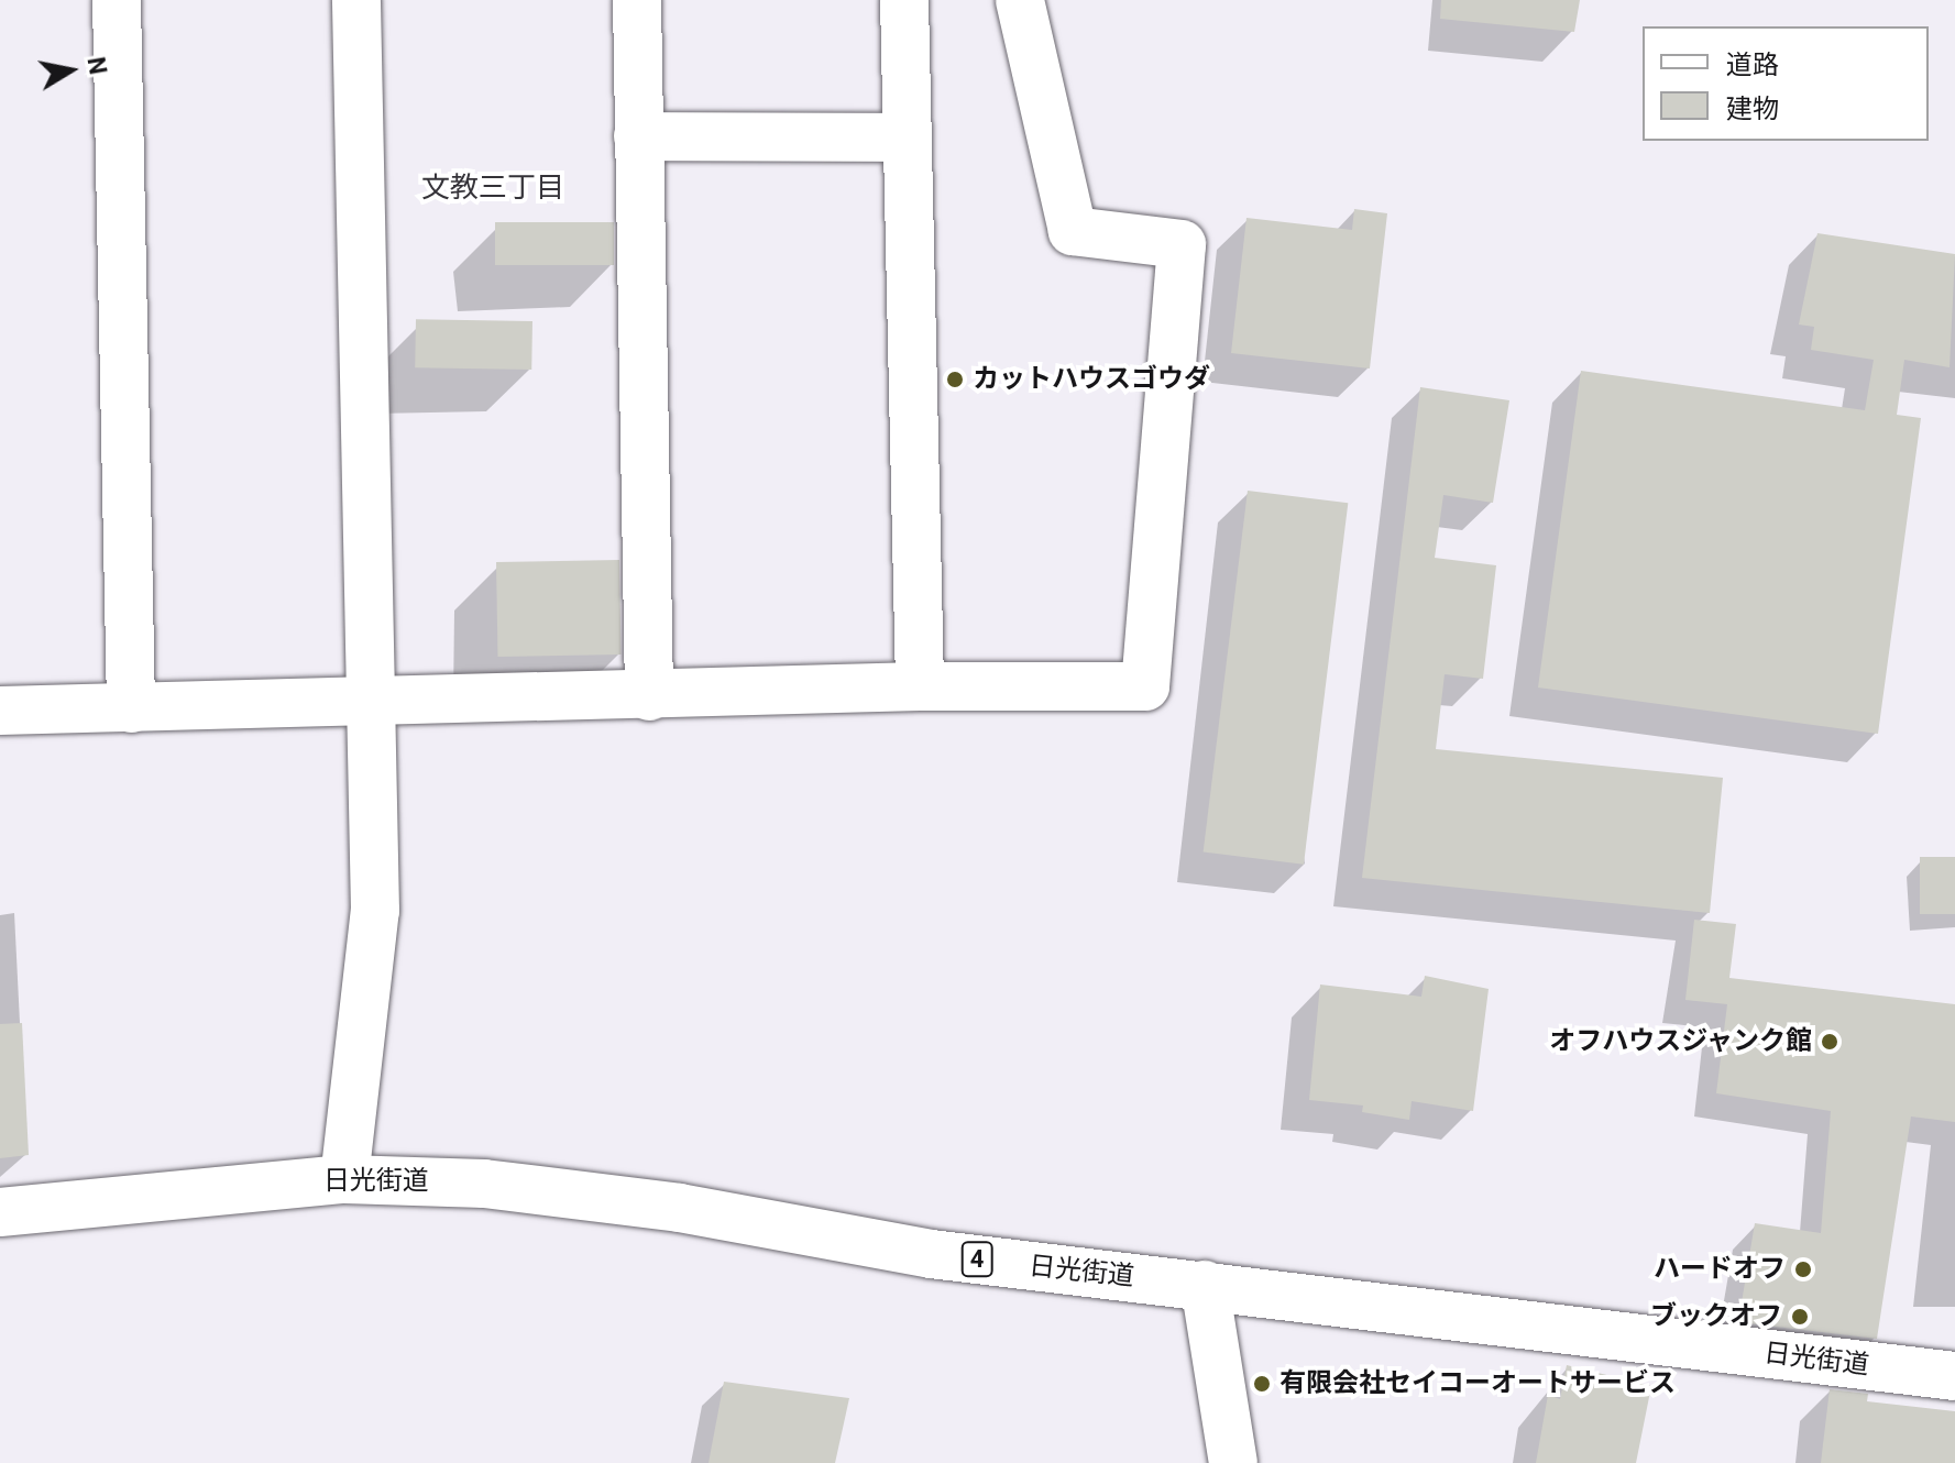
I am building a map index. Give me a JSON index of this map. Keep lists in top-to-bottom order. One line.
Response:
{"streets":{"main road":["日光街道","4"]},"districts":["文教三丁目"],"places":["カットハウスゴウダ","オフハウスジャンク館","ハードオフ","ブックオフ","有限会社セイコーオートサービス"],"legend":["道路","建物"],"north":"right"}
